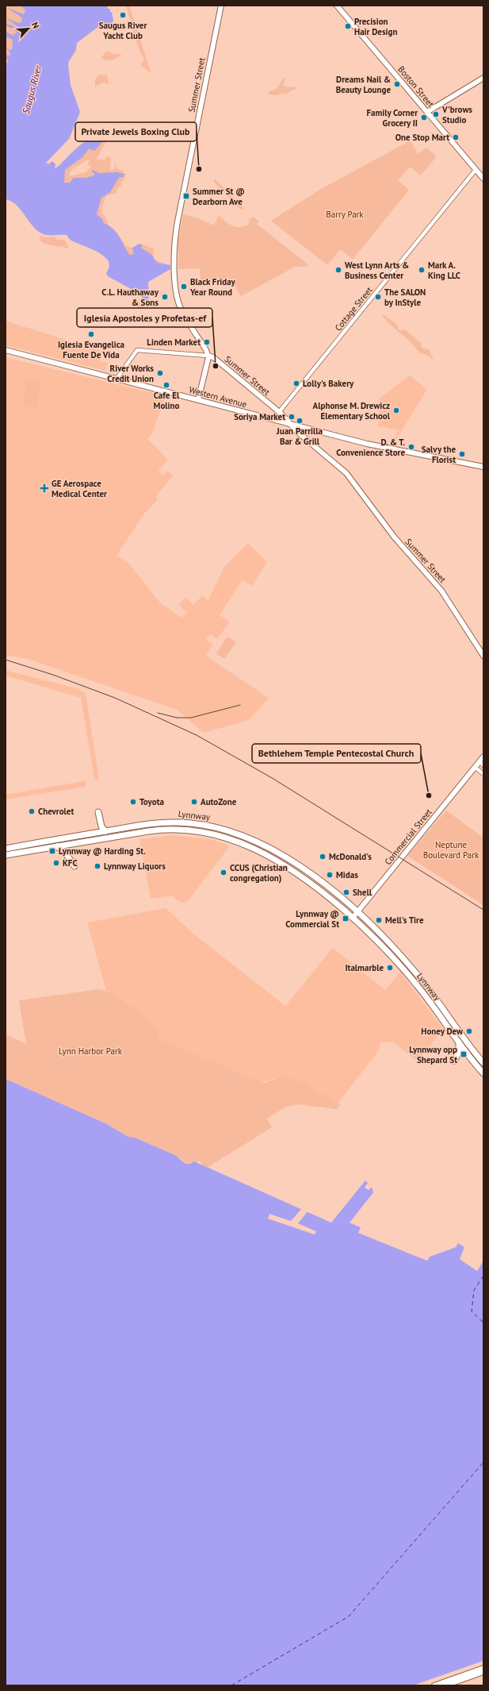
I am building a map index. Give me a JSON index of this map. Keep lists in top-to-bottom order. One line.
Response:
{"streets":{"highway":["Lynnway"],"main road":["Summer Street","Boston Street","Western Avenue","Commercial Street"],"street":["Cottage Street"]},"crossings":[["Summer Street","Cottage Street"],["Summer Street","Western Avenue"],["Boston Street","Cottage Street"],["Lynnway","Commercial Street"]],"water":["Saugus River"],"parks":["Barry Park","Neptune Boulevard Park","Lynn Harbor Park"],"places":{"other":["Saugus River Yacht Club","Precision Hair Design","Dreams Nail & Beauty Lounge","V'brows Studio","Family Corner Grocery II","One Stop Mart","Private Jewels Boxing Club","West Lynn Arts & Business Center","Mark A. King LLC","Black Friday Year Round","C.L. Hauthaway & Sons","The SALON by InStyle","Iglesia Evangelica Fuente De Vida","Linden Market","Iglesia Apostoles y Profetas-ef","River Works Credit Union","Lolly's Bakery","Cafe El Molino","Alphonse M. Drewicz Elementary School","Soriya Market","Juan Parrilla Bar & Grill","D. & T. Convenience Store","Salvy the Florist","Bethlehem Temple Pentecostal Church","Toyota","AutoZone","Chevrolet","McDonald's","KFC","Lynnway Liquors","CCUS (Christian congregation)","Midas","Shell","Mell's Tire","Italmarble","Honey Dew"],"transit":["Summer St @ Dearborn Ave","Lynnway @ Harding St.","Lynnway @ Commercial St","Lynnway opp Shepard St"],"health":["GE Aerospace Medical Center"]},"north":"top right"}
